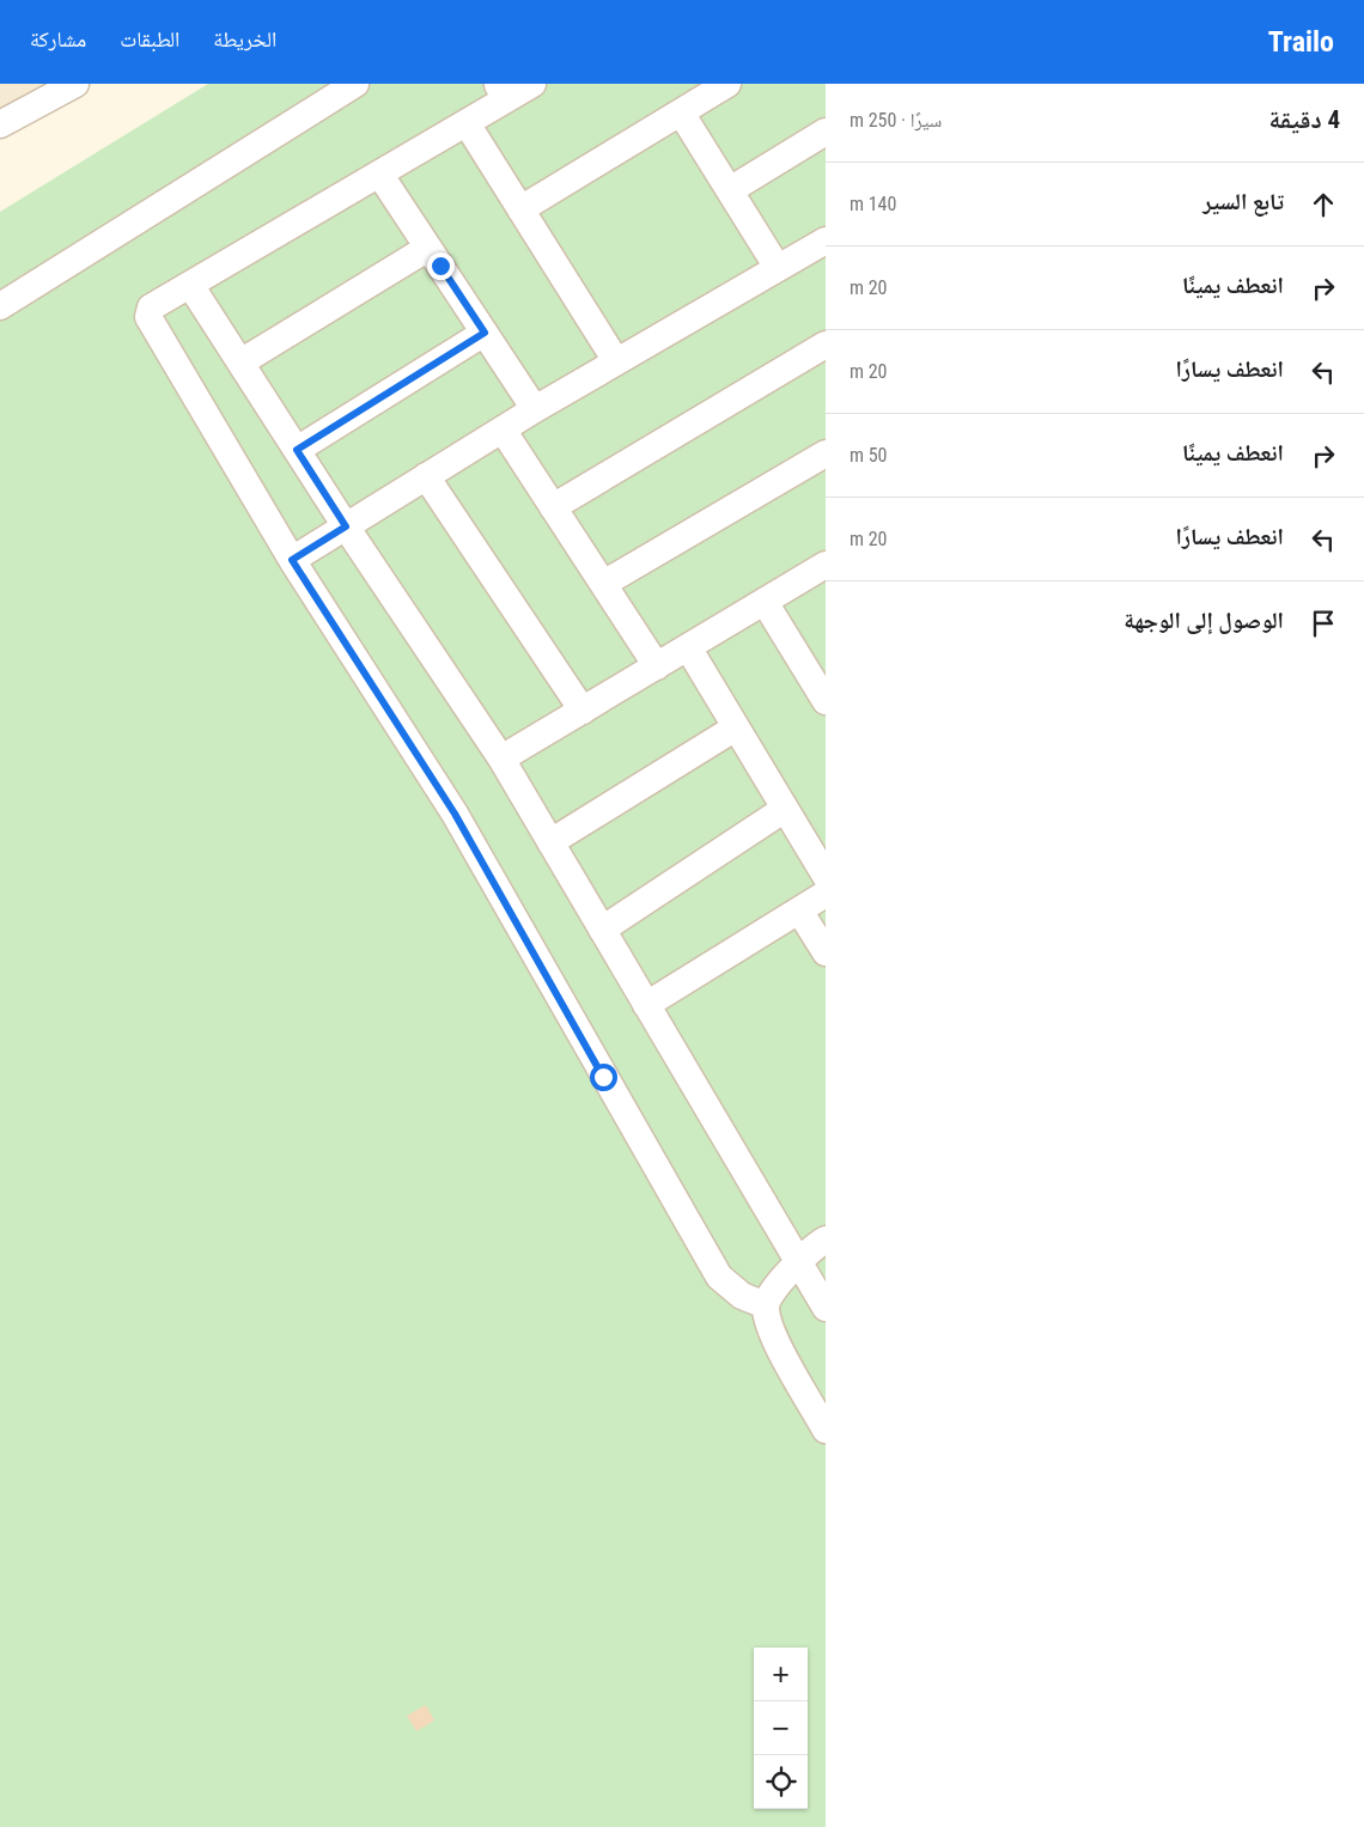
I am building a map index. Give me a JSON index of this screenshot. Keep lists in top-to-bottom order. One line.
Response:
{"page":{"header":"Trailo","nav":["الخريطة","الطبقات","مشاركة"],"heading":["4 دقيقة","سيرًا · 250 m"],"list":[["تابع السير","140 m"],["انعطف يمينًا","20 m"],["انعطف يسارًا","20 m"],["انعطف يمينًا","50 m"],["انعطف يسارًا","20 m"],"الوصول إلى الوجهة"],"map_buttons":["+","−"]}}
